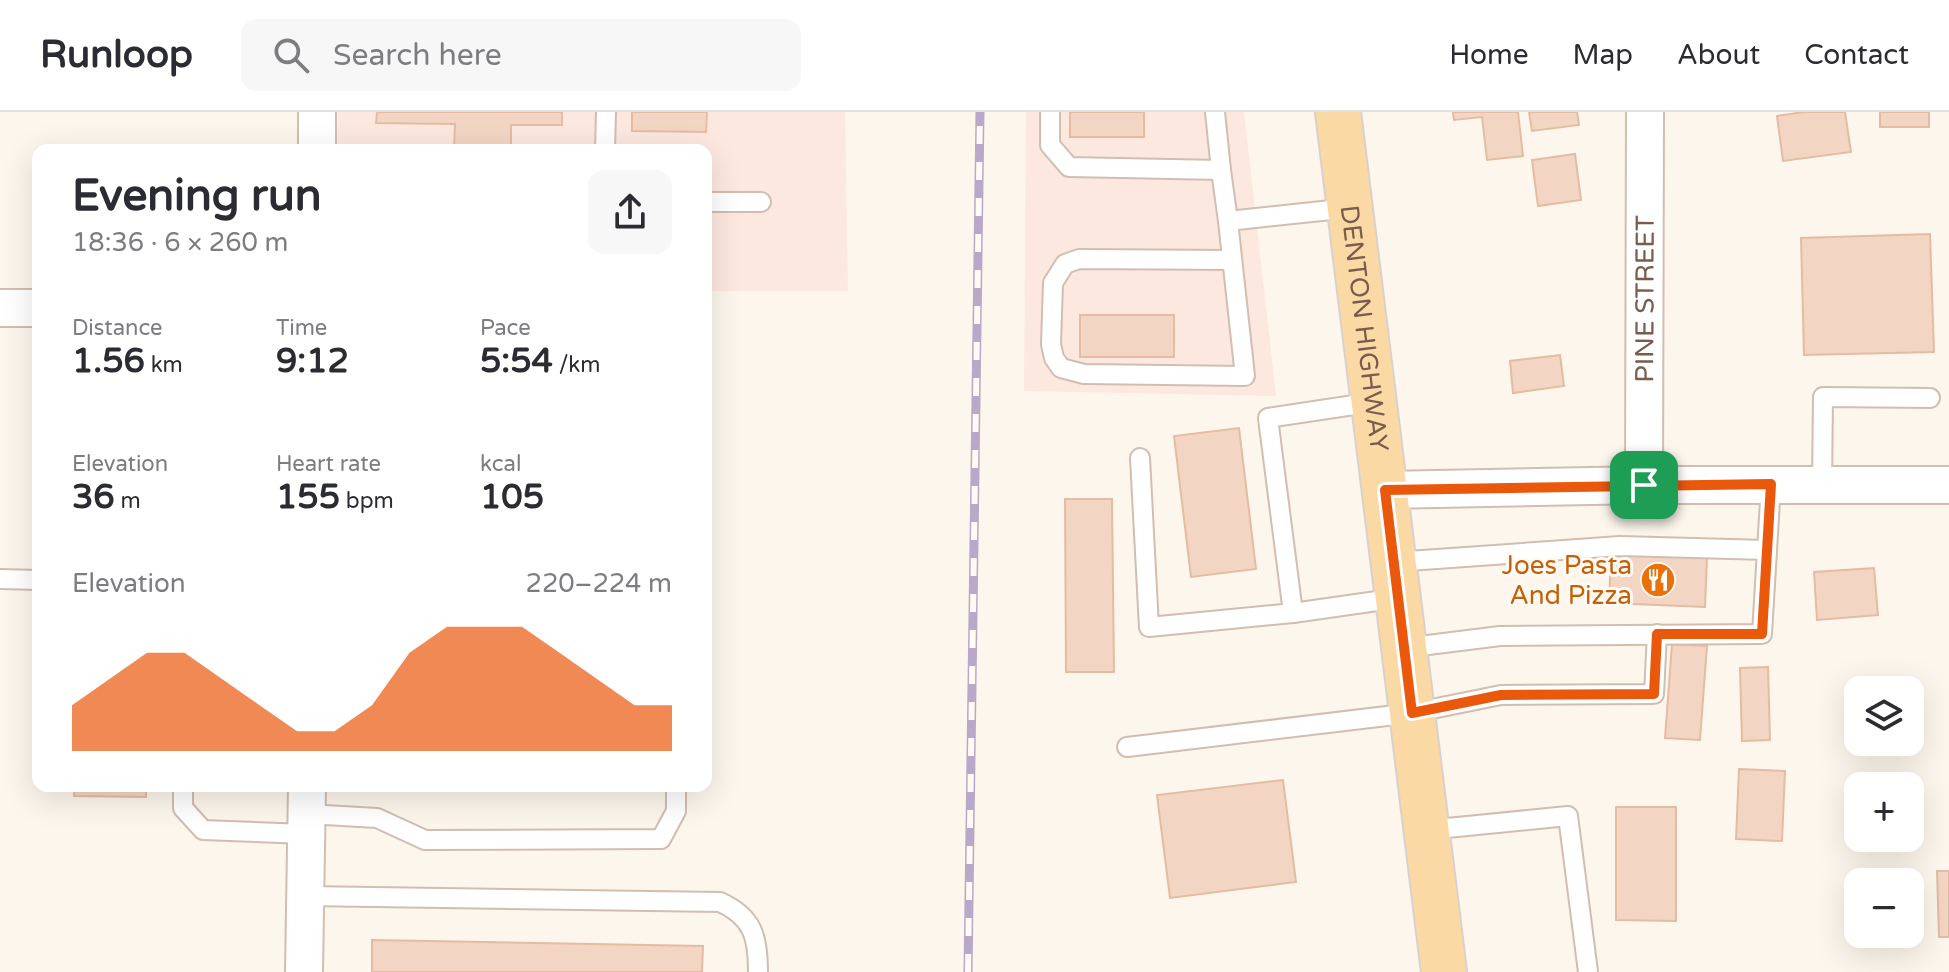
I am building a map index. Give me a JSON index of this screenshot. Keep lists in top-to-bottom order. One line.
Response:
{"streets":{"main road":["DENTON HIGHWAY"],"street":["PINE STREET"]},"places":{"restaurant":["Joes Pasta And Pizza"]},"page":{"header":"Runloop","search":"Search here","nav":["Home","Map","About","Contact"],"heading":["Evening run","18:36 · 6 × 260 m"],"stats":[["Distance","1.56 km"],["Time","9:12"],["Pace","5:54 /km"],["Elevation","36 m"],["Heart rate","155 bpm"],["kcal","105"]],"chart":["Elevation","220–224 m"],"map_buttons":["+","−"]}}
